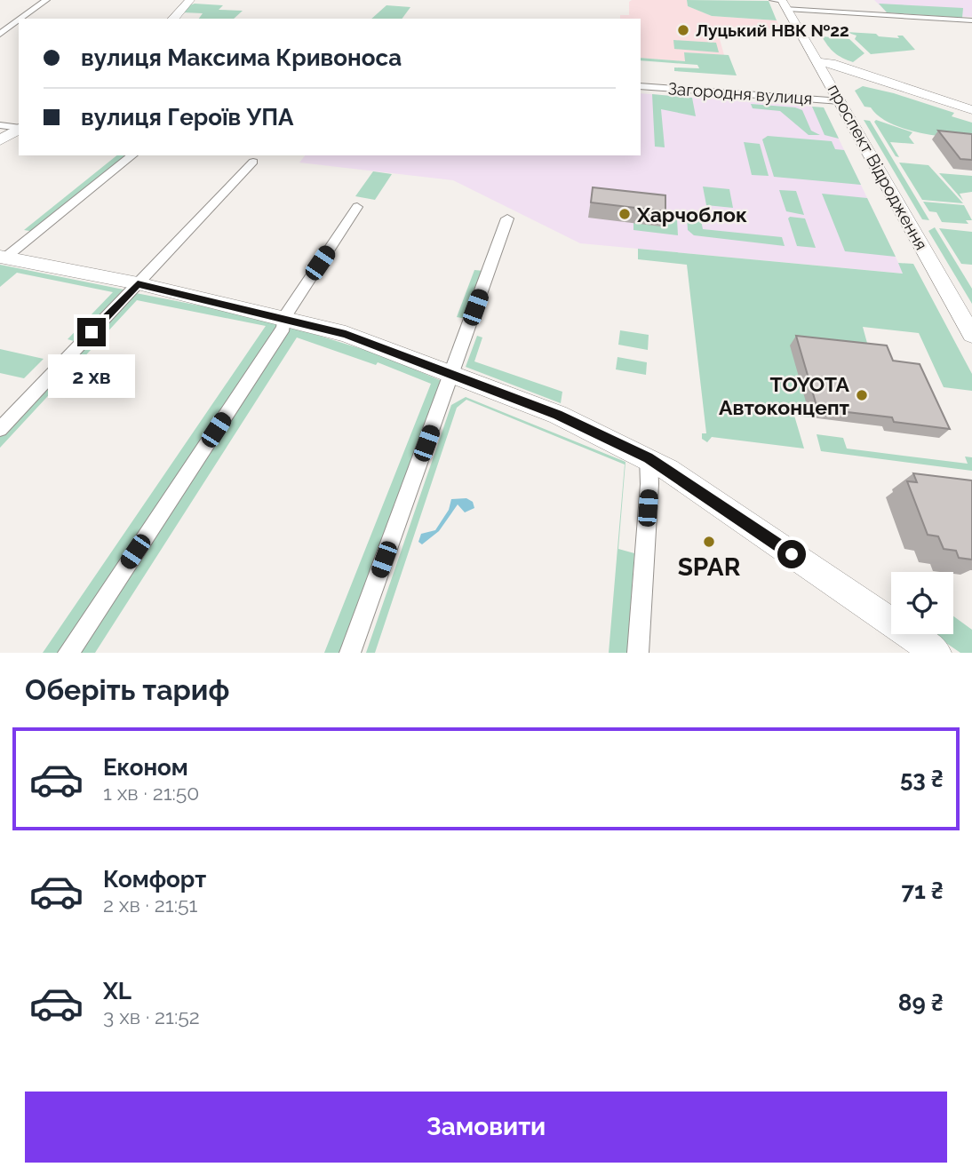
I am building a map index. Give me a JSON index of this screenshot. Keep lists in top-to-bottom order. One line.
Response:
{"streets":{"street":["Загородня вулиця","проспект Відродження"]},"crossings":[["Загородня вулиця","проспект Відродження"]],"places":["Луцький НВК №22","Харчоблок","TOYOTA Автоконцепт","SPAR"],"page":{"banner":["вулиця Максима Кривоноса","вулиця Героїв УПА"],"bubble":"2 хв","heading":"Оберіть тариф","list":[{"name":"Економ","note":"1 хв · 21:50","value":"53 ₴"},{"name":"Комфорт","note":"2 хв · 21:51","value":"71 ₴"},{"name":"XL","note":"3 хв · 21:52","value":"89 ₴"}],"buttons":"Замовити"}}
